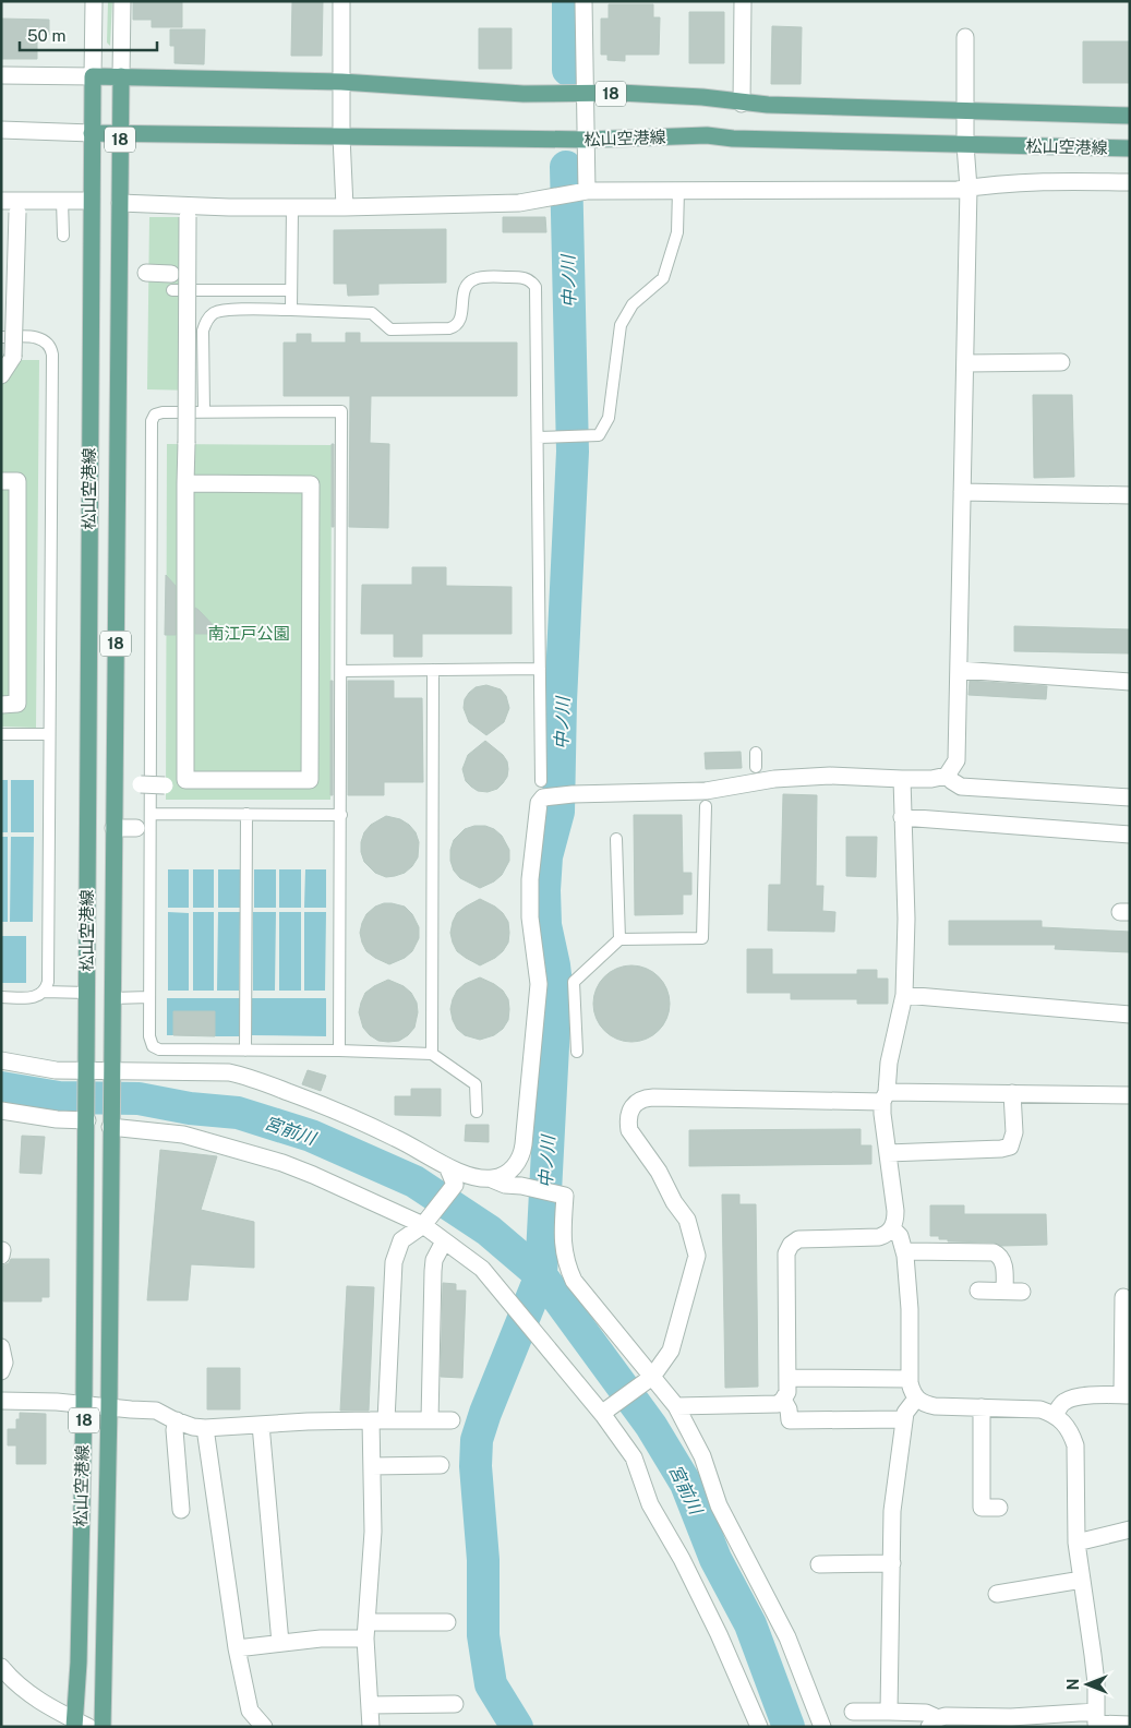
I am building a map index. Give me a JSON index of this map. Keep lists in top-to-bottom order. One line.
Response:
{"streets":{"main road":["18","松山空港線"]},"water":["中ノ川","宮前川"],"parks":["南江戸公園"],"scale_bar":"50 m","north":"left"}
